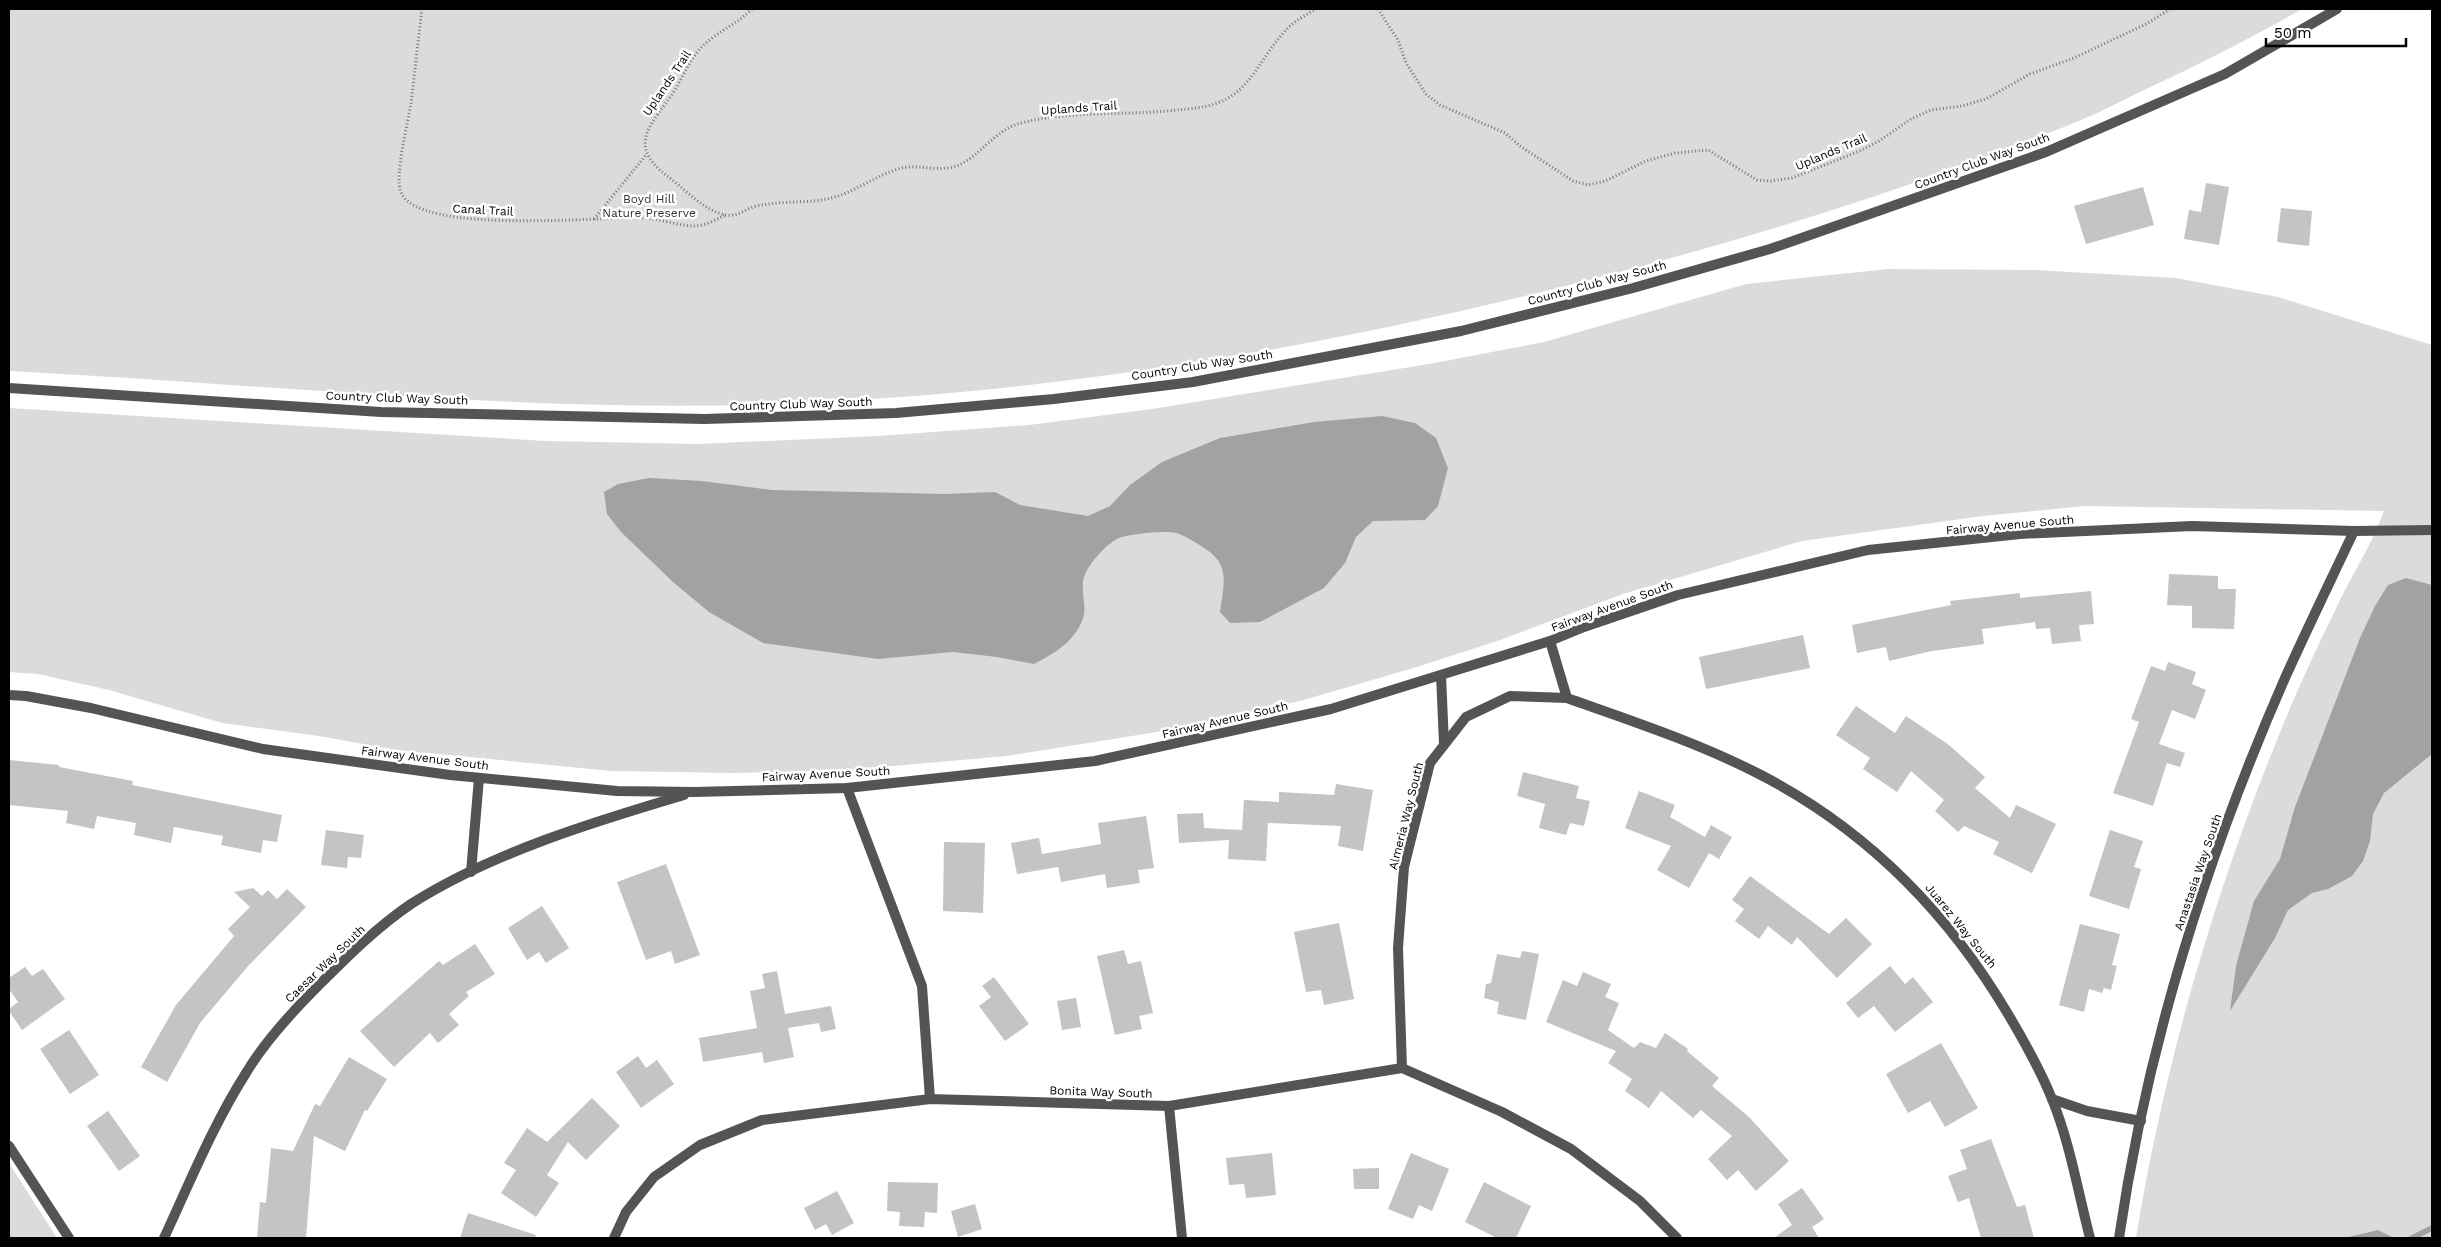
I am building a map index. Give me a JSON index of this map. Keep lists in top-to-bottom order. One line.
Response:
{"streets":{"street":["Country Club Way South","Fairway Avenue South","Almeria Way South","Anastasia Way South","Juarez Way South","Caesar Way South","Bonita Way South"],"path":["Uplands Trail","Canal Trail"]},"crossings":[["Uplands Trail","Canal Trail"],["Fairway Avenue South","Anastasia Way South"],["Fairway Avenue South","Caesar Way South"],["Almeria Way South","Juarez Way South"]],"parks":["Boyd Hill Nature Preserve"],"scale_bar":"50 m"}
